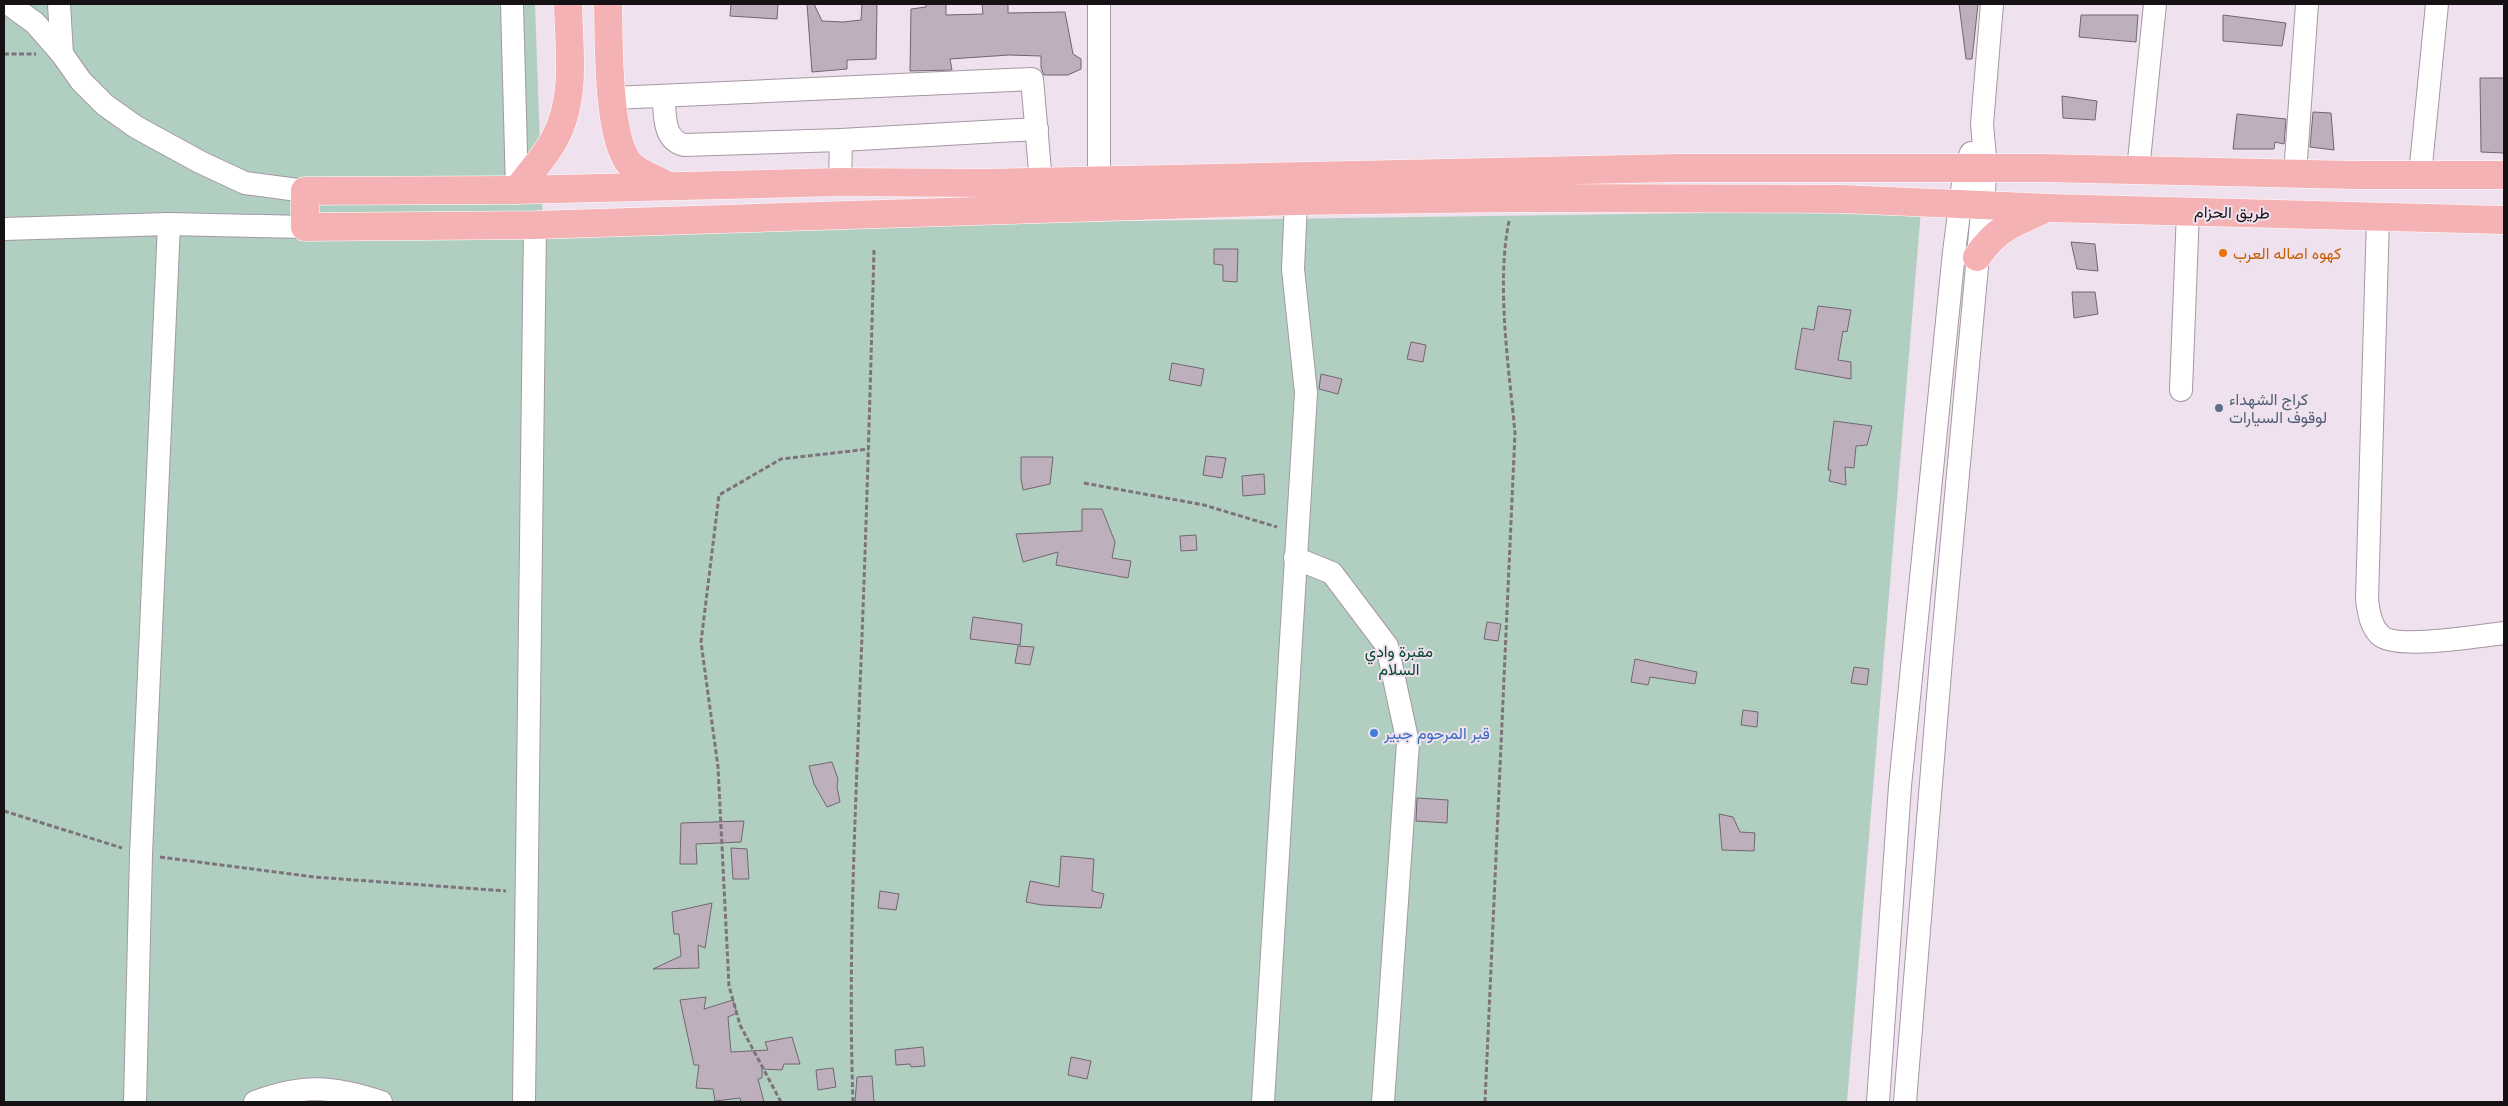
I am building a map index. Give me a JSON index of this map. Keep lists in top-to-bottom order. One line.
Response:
{"streets":{"main road":["طريق الحزام"]},"parks":["مقبرة وادي السلام"],"places":["كهوه اصاله العرب","كراج الشهداء لوقوف السيارات","قبر المرحوم جبير"]}
